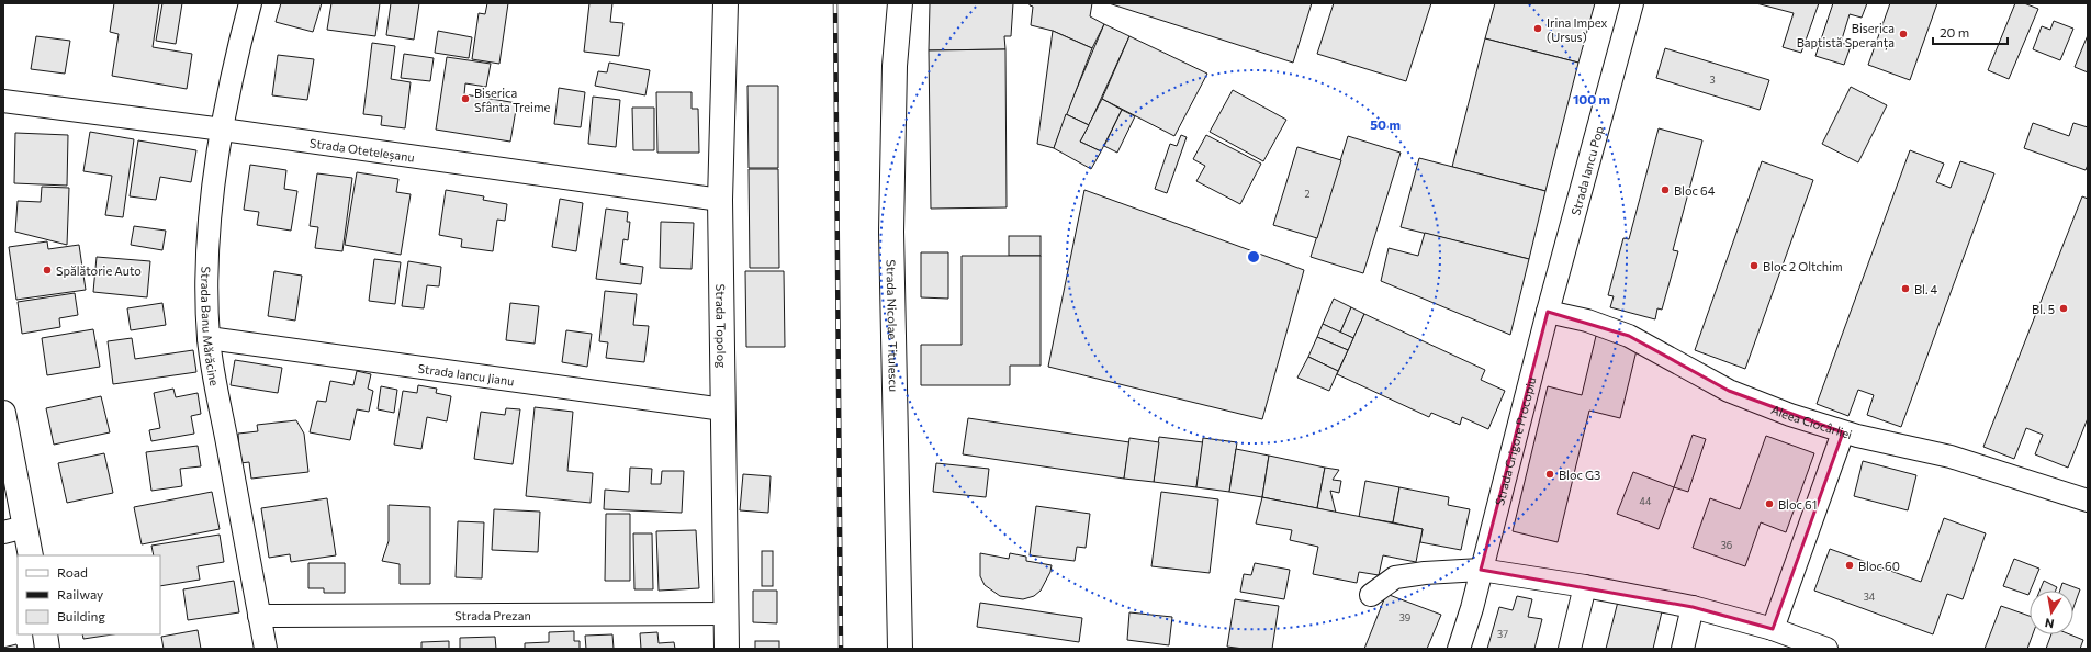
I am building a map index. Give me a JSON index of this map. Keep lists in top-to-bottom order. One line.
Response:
{"streets":{"main road":["Strada Topolog","Strada Nicolae Titulescu"],"street":["Strada Oteteleșanu","Strada Iancu Pop","Strada Banu Mărăcine","Strada Iancu Jianu","Aleea Ciocârliei","Strada Grigore Procopiu","Strada Prezan"]},"crossings":[["Strada Oteteleșanu","Strada Banu Mărăcine"],["Strada Oteteleșanu","Strada Topolog"],["Strada Iancu Pop","Aleea Ciocârliei"],["Strada Iancu Pop","Strada Grigore Procopiu"],["Strada Banu Mărăcine","Strada Iancu Jianu"],["Strada Banu Mărăcine","Strada Prezan"],["Strada Topolog","Strada Iancu Jianu"],["Strada Topolog","Strada Prezan"],["Aleea Ciocârliei","Strada Grigore Procopiu"]],"places":["Irina Impex (Ursus)","Biserica Baptistă Speranța","Biserica Sfânta Treime","Bloc 64","Bloc 2 Oltchim","Spălătorie Auto","Bl. 4","Bl. 5","Bloc G3","Bloc 61","Bloc 60"],"house_numbers":["3","2","44","36","34","39","37"],"legend":["Road","Railway","Building"],"scale_bar":"20 m","north":"bottom","rings":["100 m","50 m"]}
